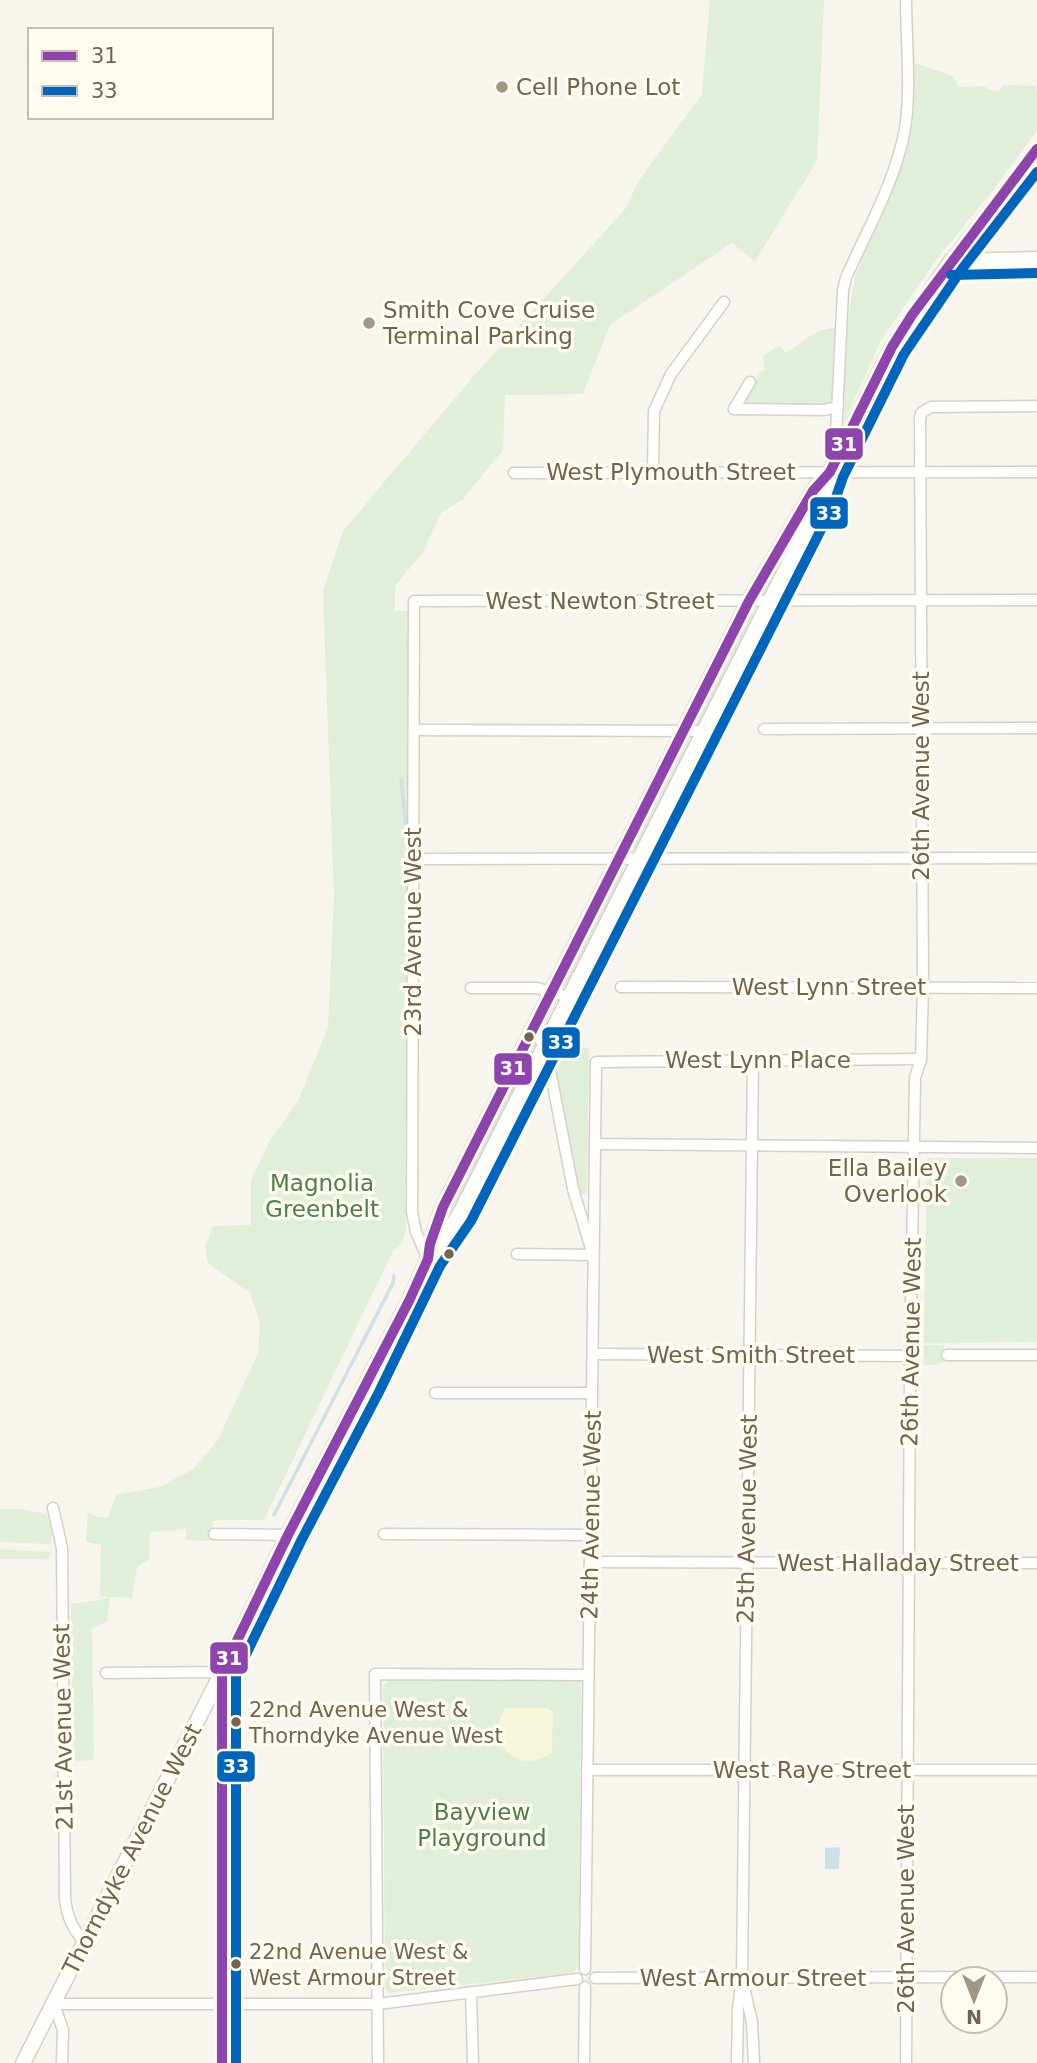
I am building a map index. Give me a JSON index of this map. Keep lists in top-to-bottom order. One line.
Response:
{"streets":{"main road":["Thorndyke Avenue West"],"street":["West Plymouth Street","West Newton Street","26th Avenue West","23rd Avenue West","West Lynn Street","West Lynn Place","West Smith Street","24th Avenue West","25th Avenue West","West Halladay Street","21st Avenue West","West Raye Street","West Armour Street"]},"crossings":[["West Plymouth Street","26th Avenue West"],["West Plymouth Street","Thorndyke Avenue West"],["West Newton Street","26th Avenue West"],["West Newton Street","23rd Avenue West"],["West Newton Street","Thorndyke Avenue West"],["26th Avenue West","West Lynn Street"],["26th Avenue West","West Lynn Place"],["26th Avenue West","West Smith Street"],["26th Avenue West","West Halladay Street"],["26th Avenue West","West Raye Street"],["26th Avenue West","West Armour Street"],["23rd Avenue West","Thorndyke Avenue West"],["West Lynn Place","24th Avenue West"],["West Lynn Place","25th Avenue West"],["West Smith Street","24th Avenue West"],["West Smith Street","25th Avenue West"],["24th Avenue West","West Halladay Street"],["24th Avenue West","West Raye Street"],["24th Avenue West","West Armour Street"],["25th Avenue West","West Halladay Street"],["25th Avenue West","West Raye Street"],["25th Avenue West","West Armour Street"],["21st Avenue West","Thorndyke Avenue West"]],"parks":["Magnolia Greenbelt","Bayview Playground"],"places":["Cell Phone Lot","Smith Cove Cruise Terminal Parking","Ella Bailey Overlook","22nd Avenue West & Thorndyke Avenue West","22nd Avenue West & West Armour Street"],"lines":["transit line 31","transit line 33"],"legend":["31","33"],"north":"bottom"}
